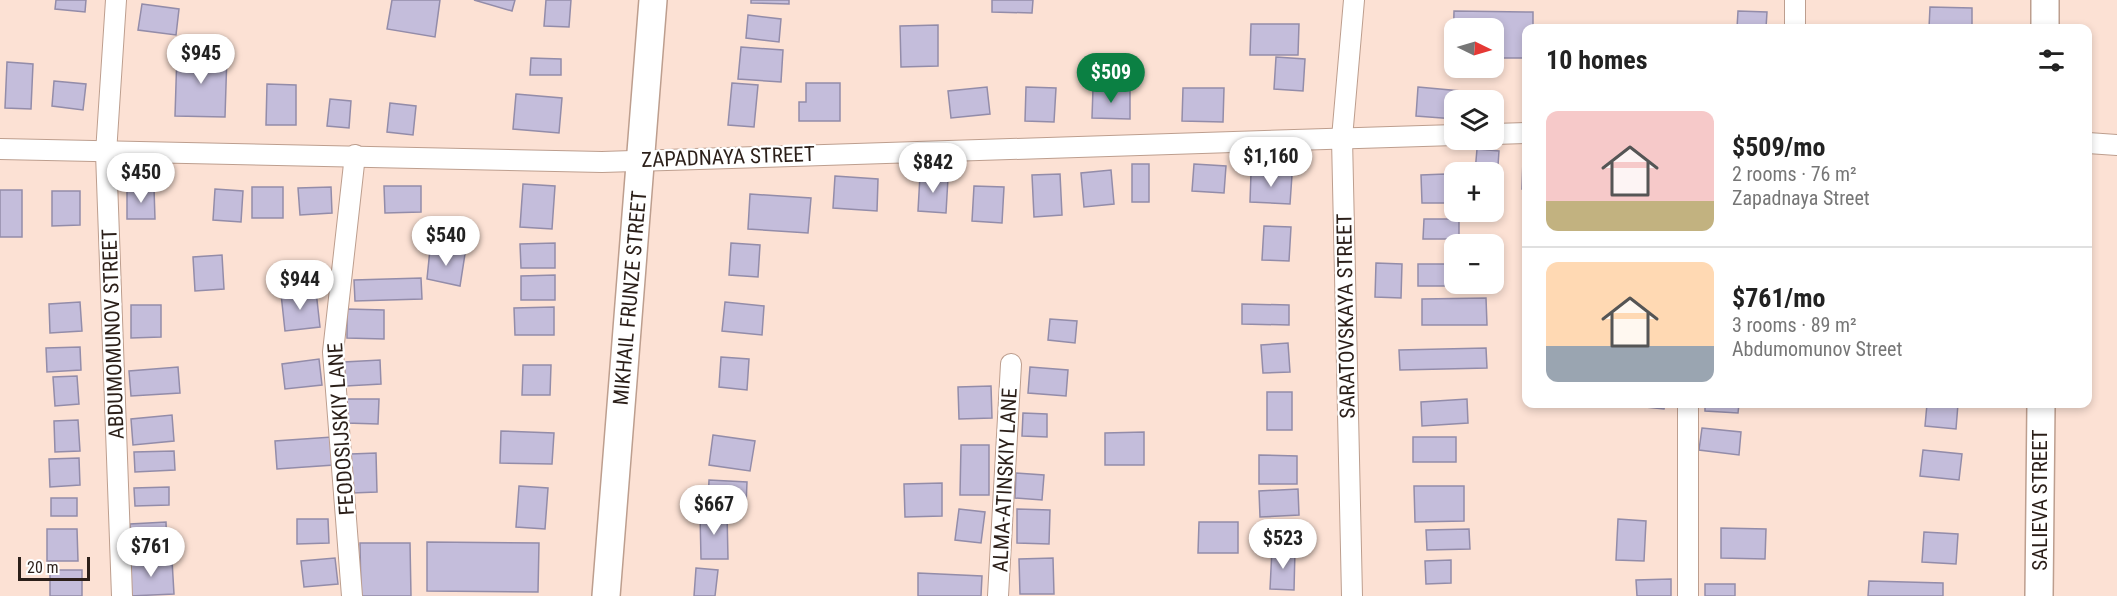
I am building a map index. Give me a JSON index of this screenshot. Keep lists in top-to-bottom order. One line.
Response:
{"streets":{"main road":["MIKHAIL FRUNZE STREET","SALIEVA STREET"],"street":["ZAPADNAYA STREET","SARATOVSKAYA STREET","ABDUMOMUNOV STREET","FEODOSIJSKIY LANE","ALMA-ATINSKIY LANE"]},"crossings":[["ZAPADNAYA STREET","MIKHAIL FRUNZE STREET"],["ZAPADNAYA STREET","SARATOVSKAYA STREET"],["ZAPADNAYA STREET","ABDUMOMUNOV STREET"],["ZAPADNAYA STREET","FEODOSIJSKIY LANE"]],"scale_bar":"20 m","north":"right","page":{"map_buttons":["+","−"],"heading":"10 homes","price":["$945","$509","$1,160","$842","$450","$540","$944","$667","$523","$761"],"list":[{"name":"$509/mo","note":"2 rooms · 76 m² · Zapadnaya Street"},{"name":"$761/mo","note":"3 rooms · 89 m² · Abdumomunov Street"}],"scale":"20 m"}}
